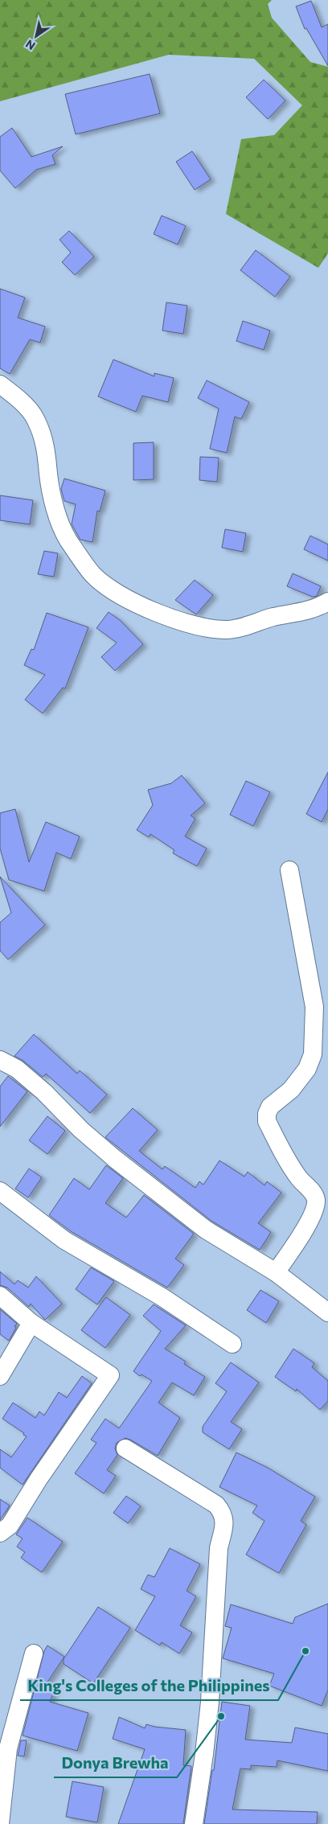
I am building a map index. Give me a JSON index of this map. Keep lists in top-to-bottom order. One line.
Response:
{"places":["King's Colleges of the Philippines","Donya Brewha"],"north":"bottom left"}
